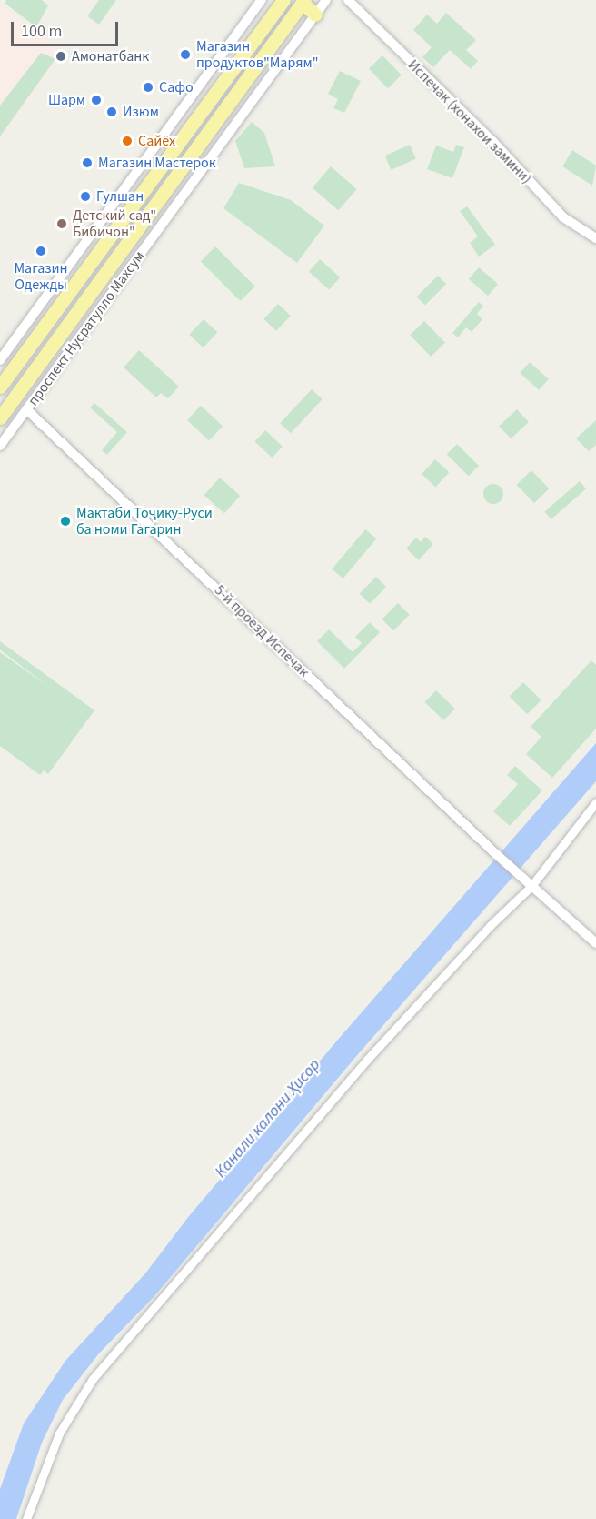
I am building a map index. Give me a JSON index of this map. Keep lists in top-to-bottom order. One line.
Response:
{"streets":{"street":["Испечак (хонахои замини)","проспект Нусратулло Махсум","5-й проезд Испечак"]},"crossings":[["проспект Нусратулло Махсум","5-й проезд Испечак"]],"water":["Канали калони Ҳисор"],"places":["Магазин продуктов\"Марям\"","Амонатбанк","Сафо","Шарм","Изюм","Сайёх","Магазин Мастерок","Гулшан","Детский сад\" Бибичон\"","Магазин Одежды","Мактаби Тоҷику-Русӣ ба номи Гагарин"],"scale_bar":"100 m"}
